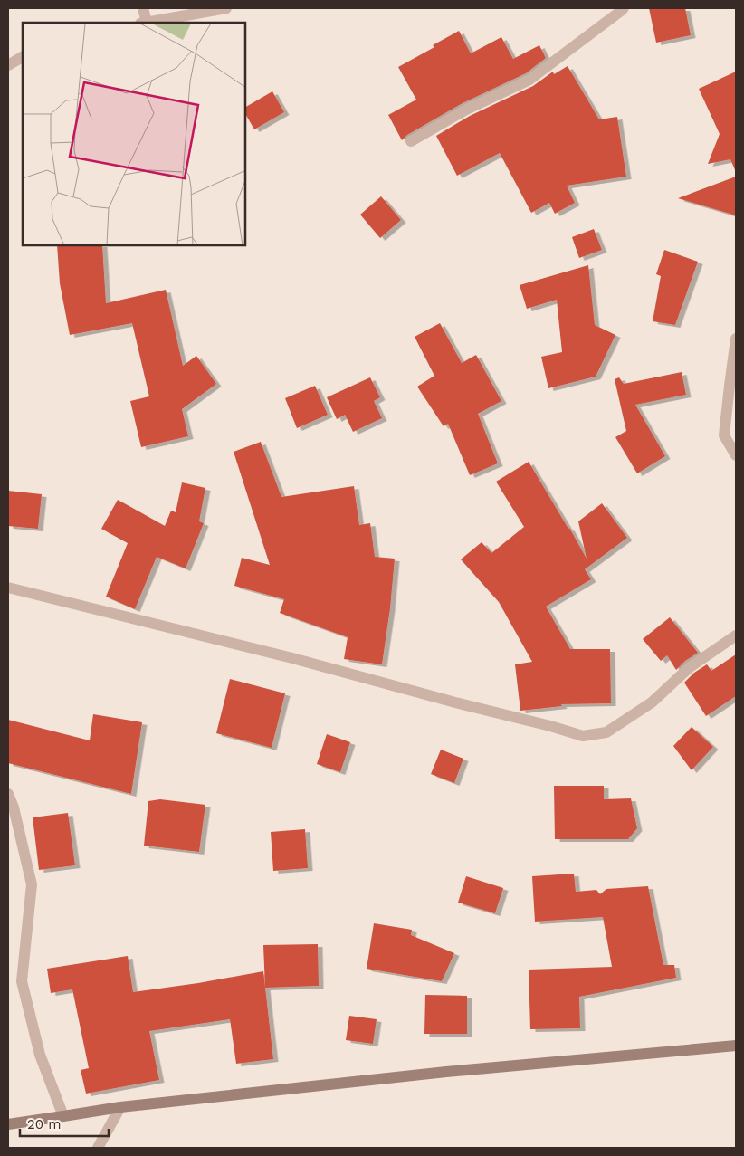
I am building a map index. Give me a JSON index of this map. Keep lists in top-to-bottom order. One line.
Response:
{"scale_bar":"20 m"}
